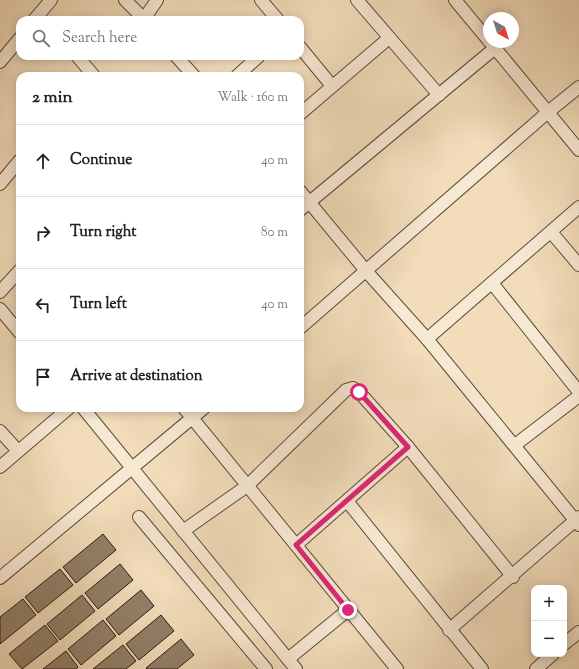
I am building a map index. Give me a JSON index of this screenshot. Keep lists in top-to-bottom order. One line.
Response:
{"north":"bottom right","page":{"search":"Search here","heading":["2 min","Walk · 160 m"],"list":[["Continue","40 m"],["Turn right","80 m"],["Turn left","40 m"],"Arrive at destination"],"map_buttons":["+","−"]}}
